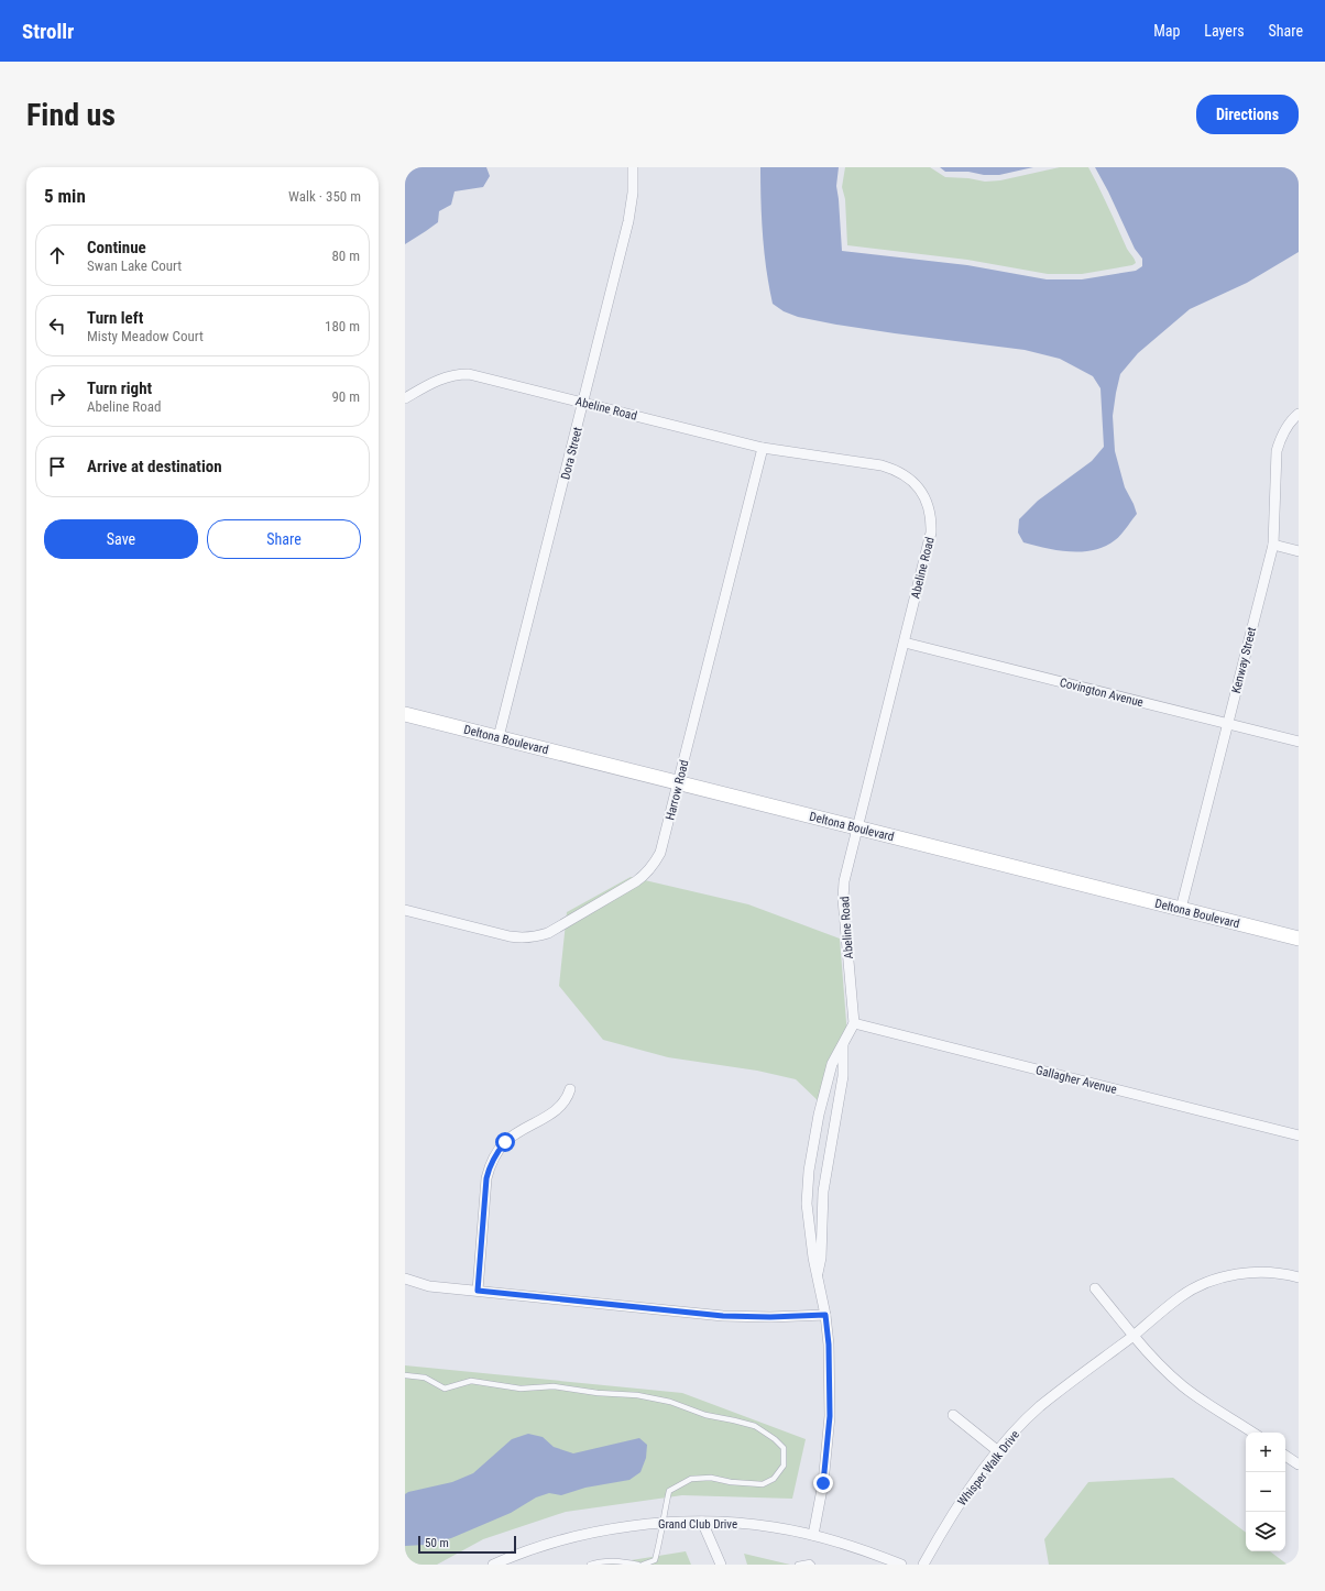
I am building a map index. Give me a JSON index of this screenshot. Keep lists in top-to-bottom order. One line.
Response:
{"streets":{"main road":["Deltona Boulevard"],"street":["Abeline Road","Dora Street","Kenway Street","Covington Avenue","Harrow Road","Gallagher Avenue","Whisper Walk Drive","Grand Club Drive"]},"crossings":[["Abeline Road","Dora Street"],["Abeline Road","Covington Avenue"],["Abeline Road","Deltona Boulevard"],["Abeline Road","Harrow Road"],["Abeline Road","Gallagher Avenue"],["Dora Street","Deltona Boulevard"],["Kenway Street","Covington Avenue"],["Kenway Street","Deltona Boulevard"],["Deltona Boulevard","Harrow Road"]],"scale_bar":"50 m","page":{"header":"Strollr","nav":["Map","Layers","Share"],"buttons":["Directions",["Save","Share"]],"title":"Find us","heading":["5 min","Walk · 350 m"],"list":[["Continue","Swan Lake Court","80 m"],["Turn left","Misty Meadow Court","180 m"],["Turn right","Abeline Road","90 m"],"Arrive at destination"],"map_buttons":["+","−"],"scale":"50 m"}}
